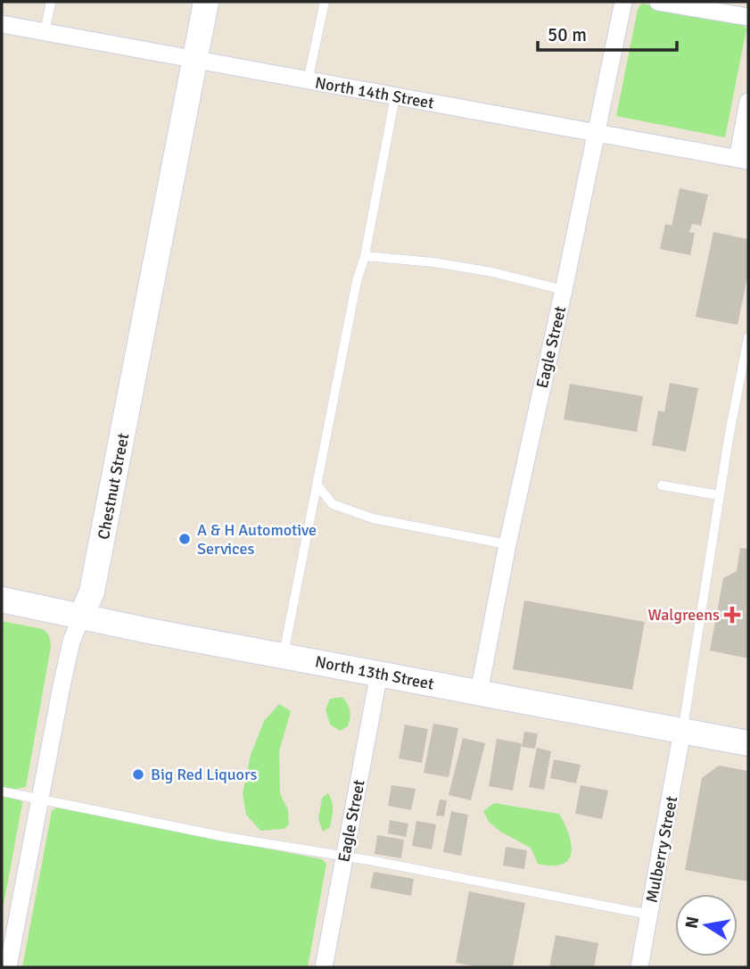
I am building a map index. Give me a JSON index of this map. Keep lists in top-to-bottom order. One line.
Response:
{"streets":{"main road":["Chestnut Street","North 13th Street"],"street":["North 14th Street","Eagle Street","Mulberry Street"]},"crossings":[["North 14th Street","Eagle Street"],["North 14th Street","Chestnut Street"],["Eagle Street","North 13th Street"],["Chestnut Street","North 13th Street"],["North 13th Street","Mulberry Street"]],"places":{"other":["A & H Automotive Services","Big Red Liquors"],"health":["Walgreens"]},"scale_bar":"50 m","north":"left"}
